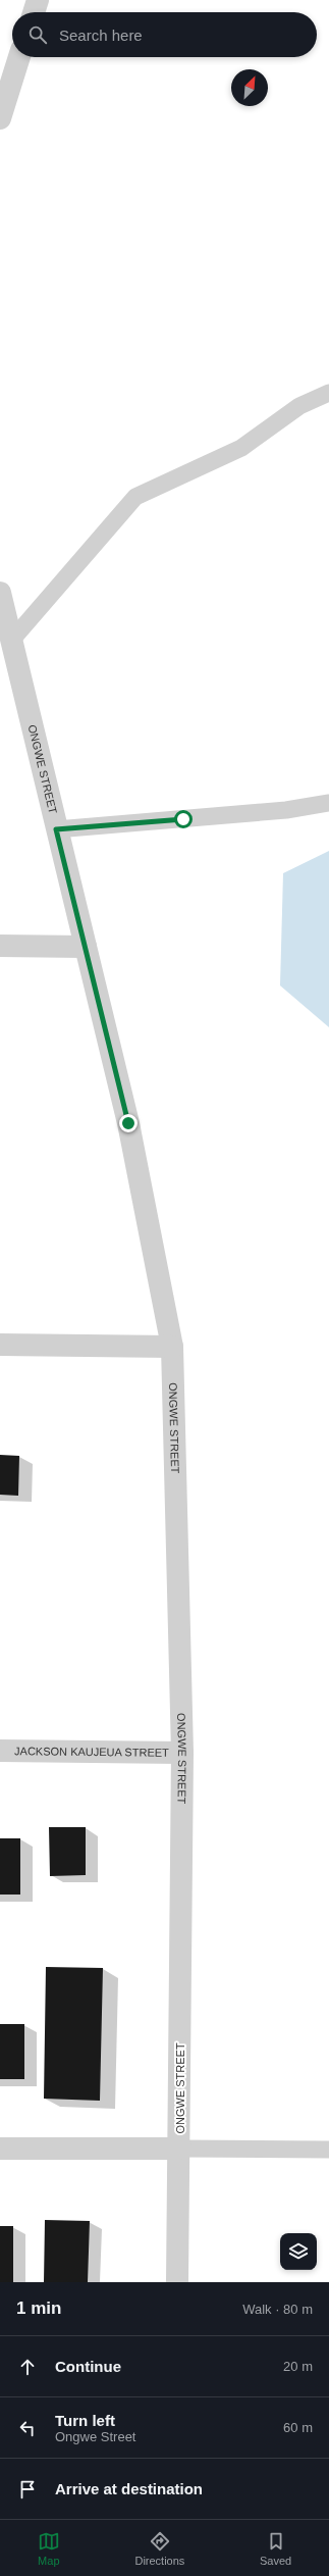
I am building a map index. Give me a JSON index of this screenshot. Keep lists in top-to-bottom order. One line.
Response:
{"streets":{"street":["ONGWE STREET","JACKSON KAUJEUA STREET"]},"crossings":[["ONGWE STREET","JACKSON KAUJEUA STREET"]],"north":"top right","page":{"search":"Search here","heading":["1 min","Walk · 80 m"],"list":[["Continue","20 m"],["Turn left","Ongwe Street","60 m"],"Arrive at destination"],"nav":["Map","Directions","Saved"]}}
